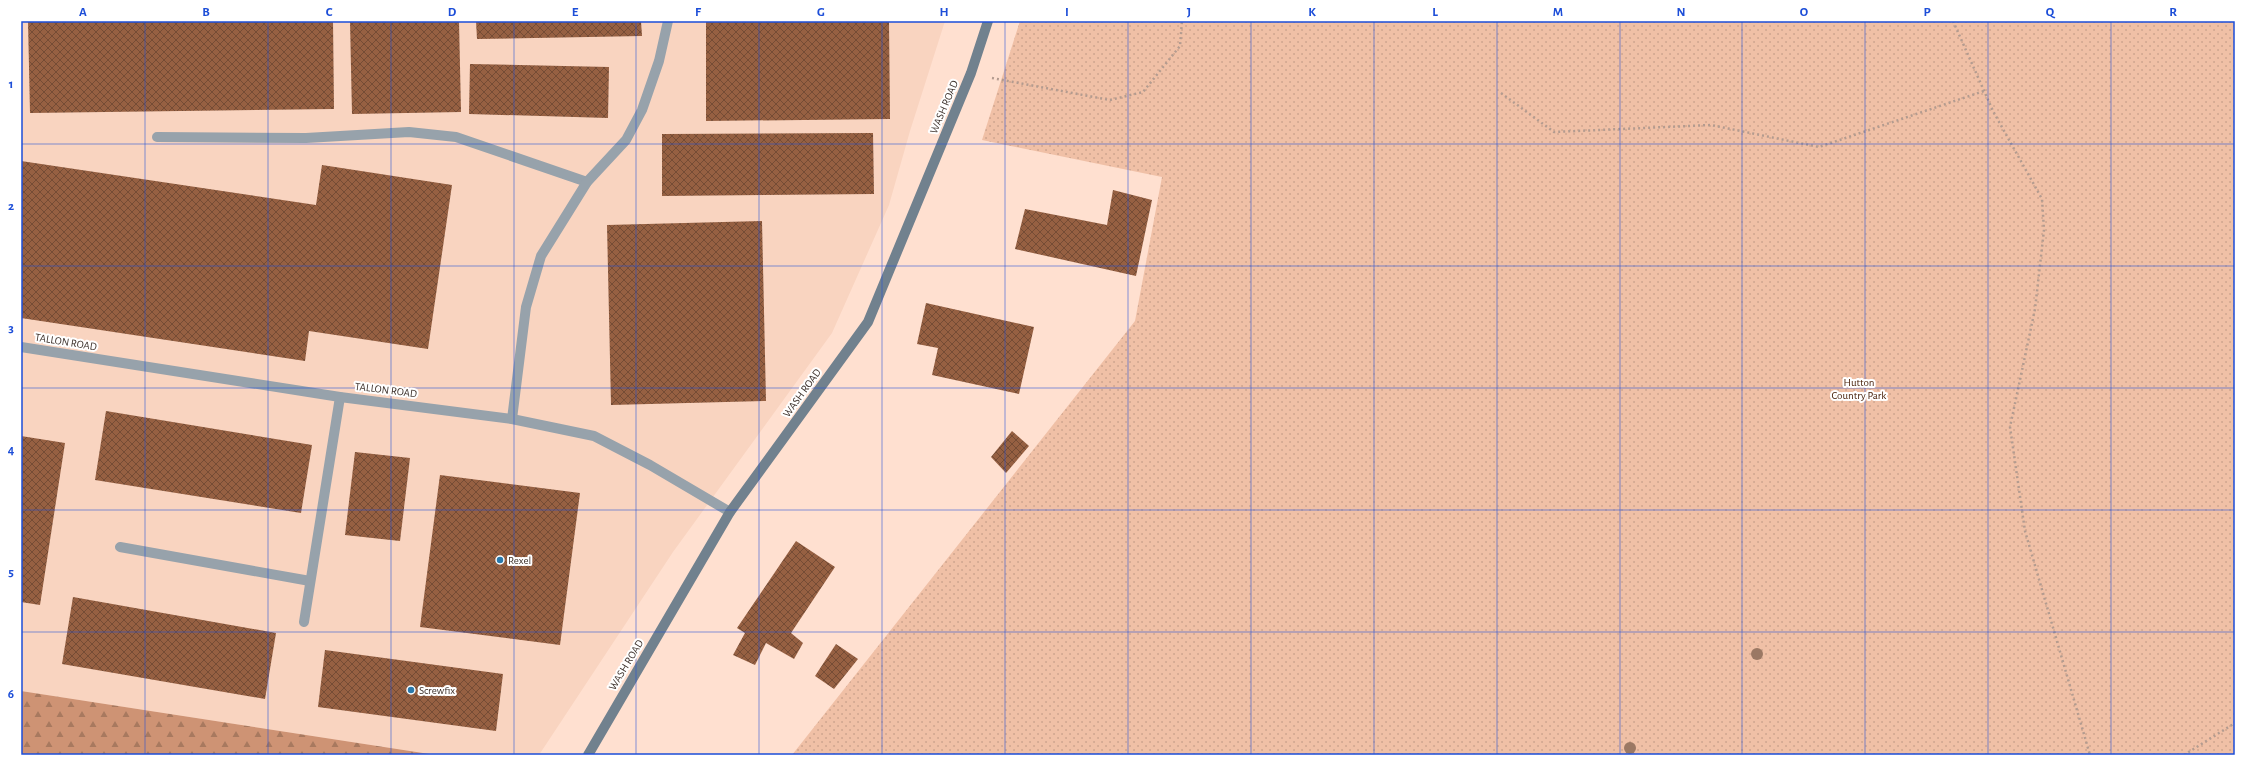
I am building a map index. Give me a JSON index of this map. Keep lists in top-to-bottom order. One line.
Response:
{"streets":{"street":["WASH ROAD","TALLON ROAD"]},"crossings":[["WASH ROAD","TALLON ROAD"]],"parks":["Hutton Country Park"],"places":["Rexel","Screwfix"],"grid":{"columns":["A","B","C","D","E","F","G","H","I","J","K","L","M","N","O","P","Q","R"],"rows":["1","2","3","4","5","6"]}}
